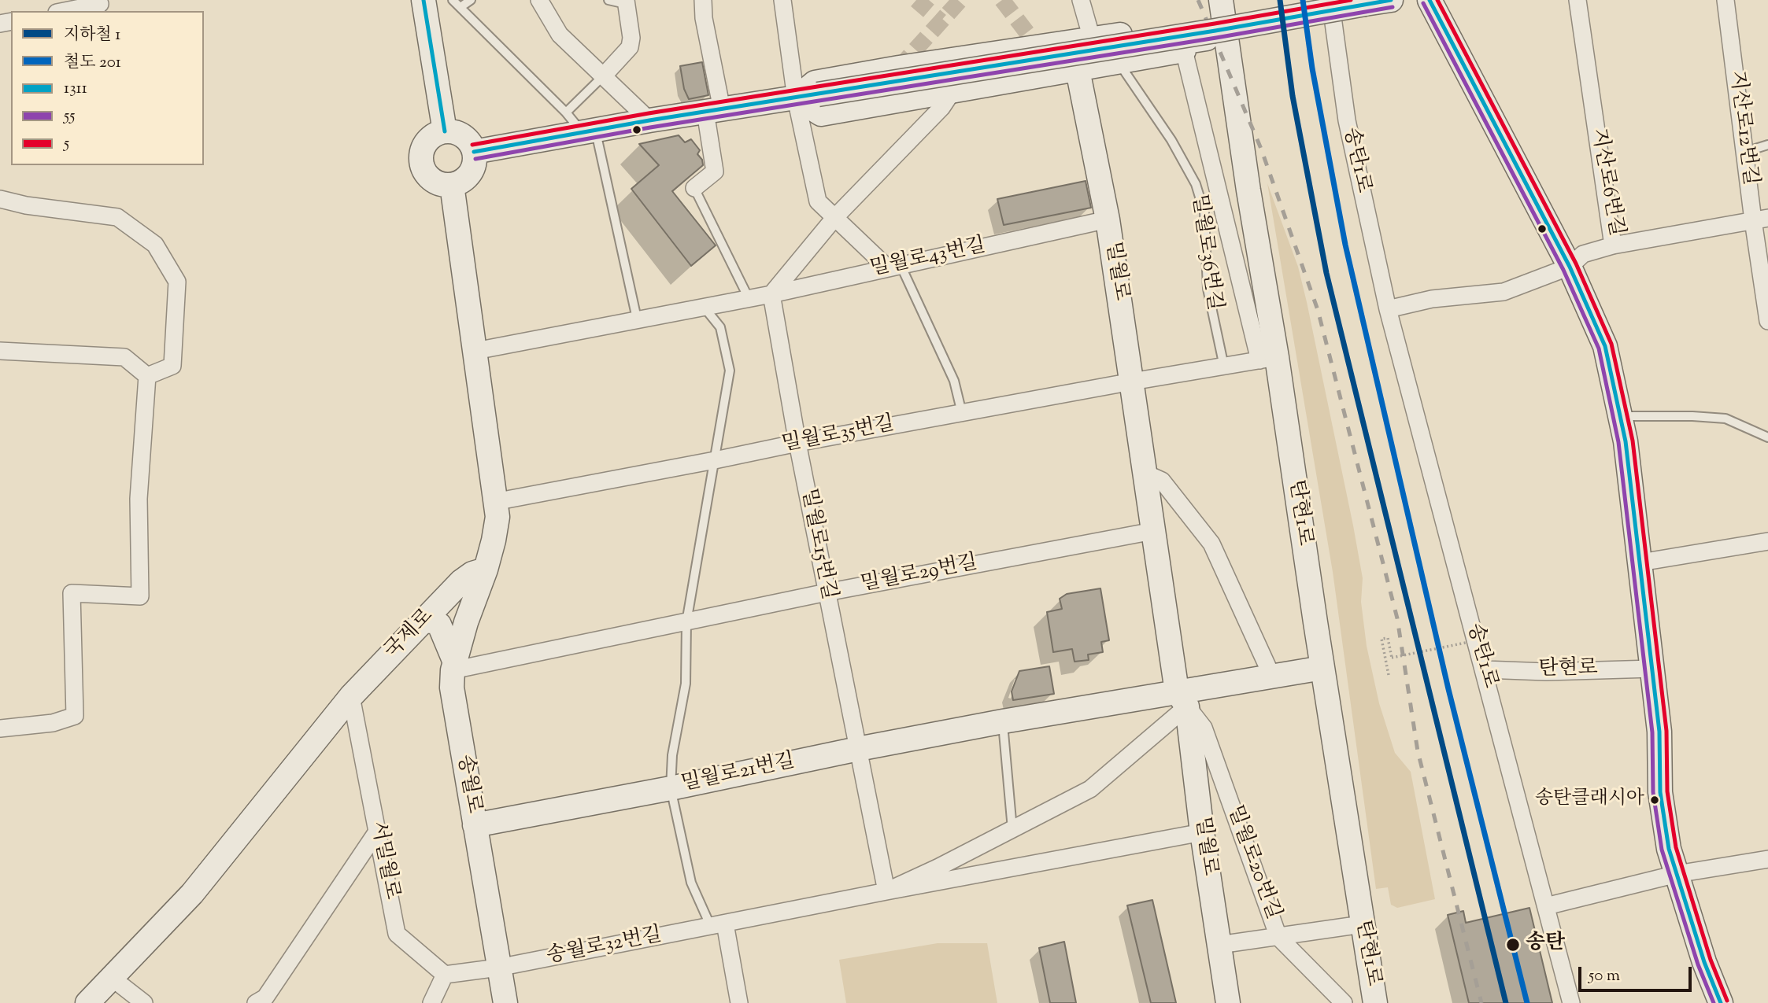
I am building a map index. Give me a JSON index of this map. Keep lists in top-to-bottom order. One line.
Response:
{"streets":{"street":["지산로12번길","송탄1로","지산로6번길","밀월로43번길","밀월로","밀월로35번길","탄현1로","밀월로15번길","밀월로29번길","국제로","탄현로","밀월로21번길","송월로","서밀월로","밀월로20번길","송월로32번길"],"lane":["밀월로36번길"]},"crossings":[["지산로12번길","지산로6번길"],["송탄1로","탄현로"],["밀월로43번길","밀월로"],["밀월로43번길","밀월로15번길"],["밀월로","밀월로35번길"],["밀월로","밀월로29번길"],["밀월로","밀월로21번길"],["밀월로","밀월로20번길"],["밀월로35번길","밀월로15번길"],["밀월로15번길","밀월로29번길"],["밀월로15번길","밀월로21번길"],["밀월로15번길","송월로32번길"],["밀월로29번길","송월로"],["국제로","송월로"],["국제로","서밀월로"],["밀월로21번길","송월로"],["밀월로21번길","밀월로20번길"],["송월로","송월로32번길"],["서밀월로","송월로32번길"]],"places":["송탄클래시아","송탄"],"lines":["metro line 1","rail line 201","transit line 1311","transit line 5","transit line 55"],"legend":["지하철 1","철도 201","1311","55","5"],"scale_bar":"50 m"}
